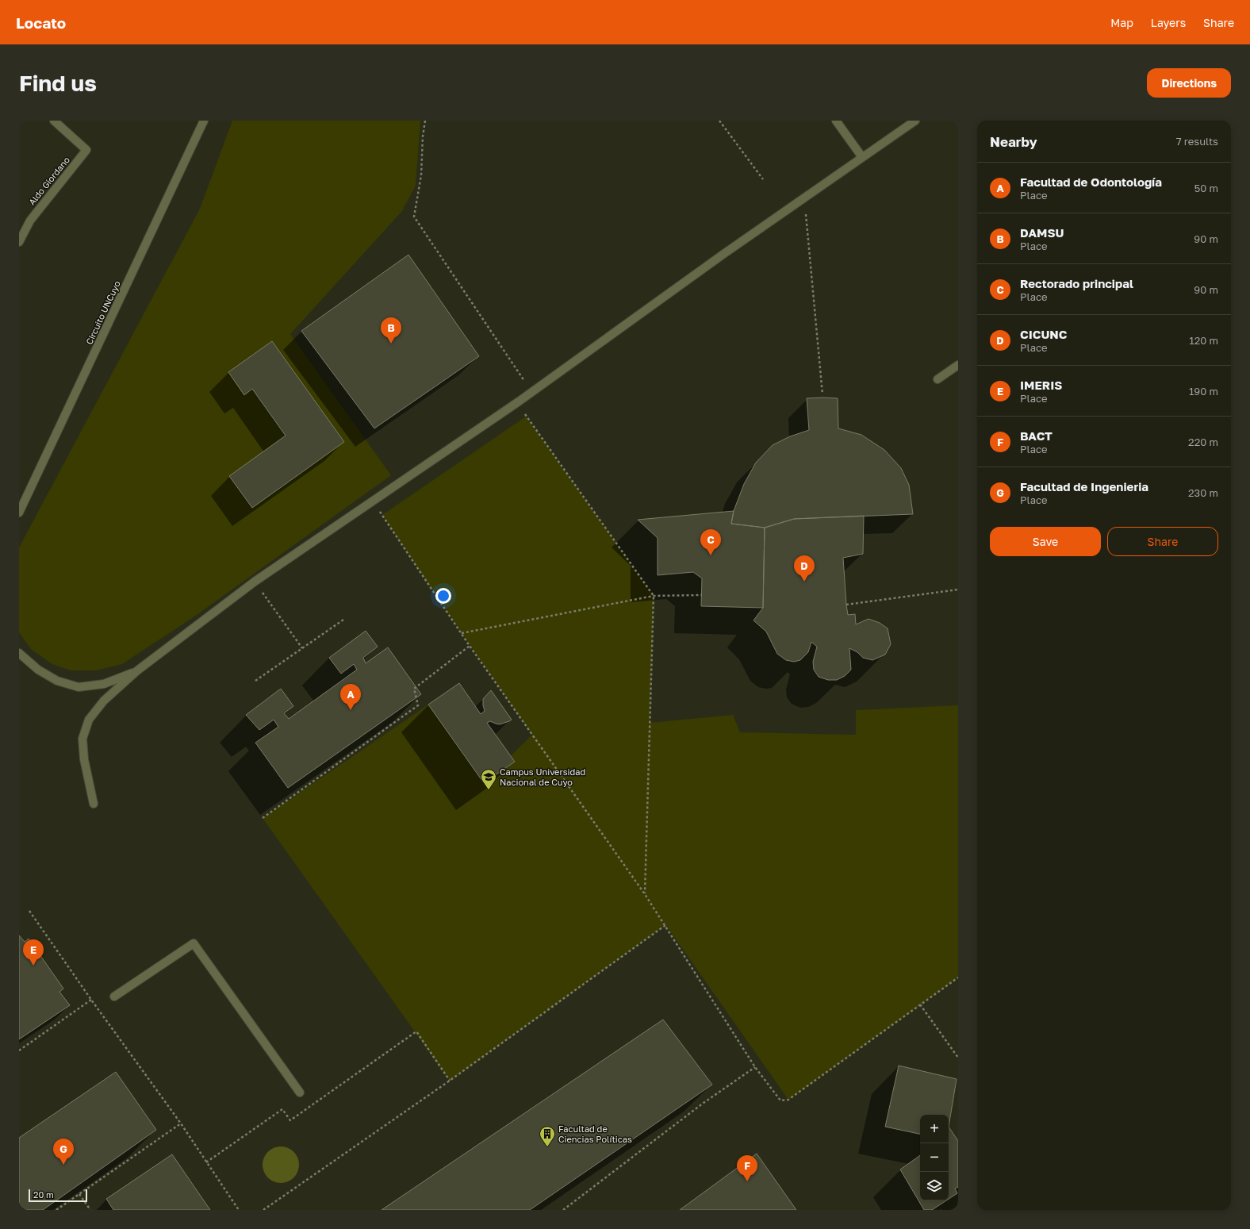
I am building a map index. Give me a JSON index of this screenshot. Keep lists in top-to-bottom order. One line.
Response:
{"streets":{"street":["Aldo Giordano","Circuito UNCuyo"]},"places":{"school or university":["Campus Universidad Nacional de Cuyo"],"building":["Facultad de Ciencias Políticas"]},"scale_bar":"20 m","page":{"header":"Locato","nav":["Map","Layers","Share"],"buttons":["Directions",["Save","Share"]],"title":"Find us","heading":["Nearby","7 results"],"list":[{"mark":"A","name":"Facultad de Odontología","note":"Place","value":"50 m"},{"mark":"B","name":"DAMSU","note":"Place","value":"90 m"},{"mark":"C","name":"Rectorado principal","note":"Place","value":"90 m"},{"mark":"D","name":"CICUNC","note":"Place","value":"120 m"},{"mark":"E","name":"IMERIS","note":"Place","value":"190 m"},{"mark":"F","name":"BACT","note":"Place","value":"220 m"},{"mark":"G","name":"Facultad de Ingenieria","note":"Place","value":"230 m"}],"pins":["B","C","D","A","E","G","F"],"map_buttons":["+","−"],"scale":"20 m"}}
